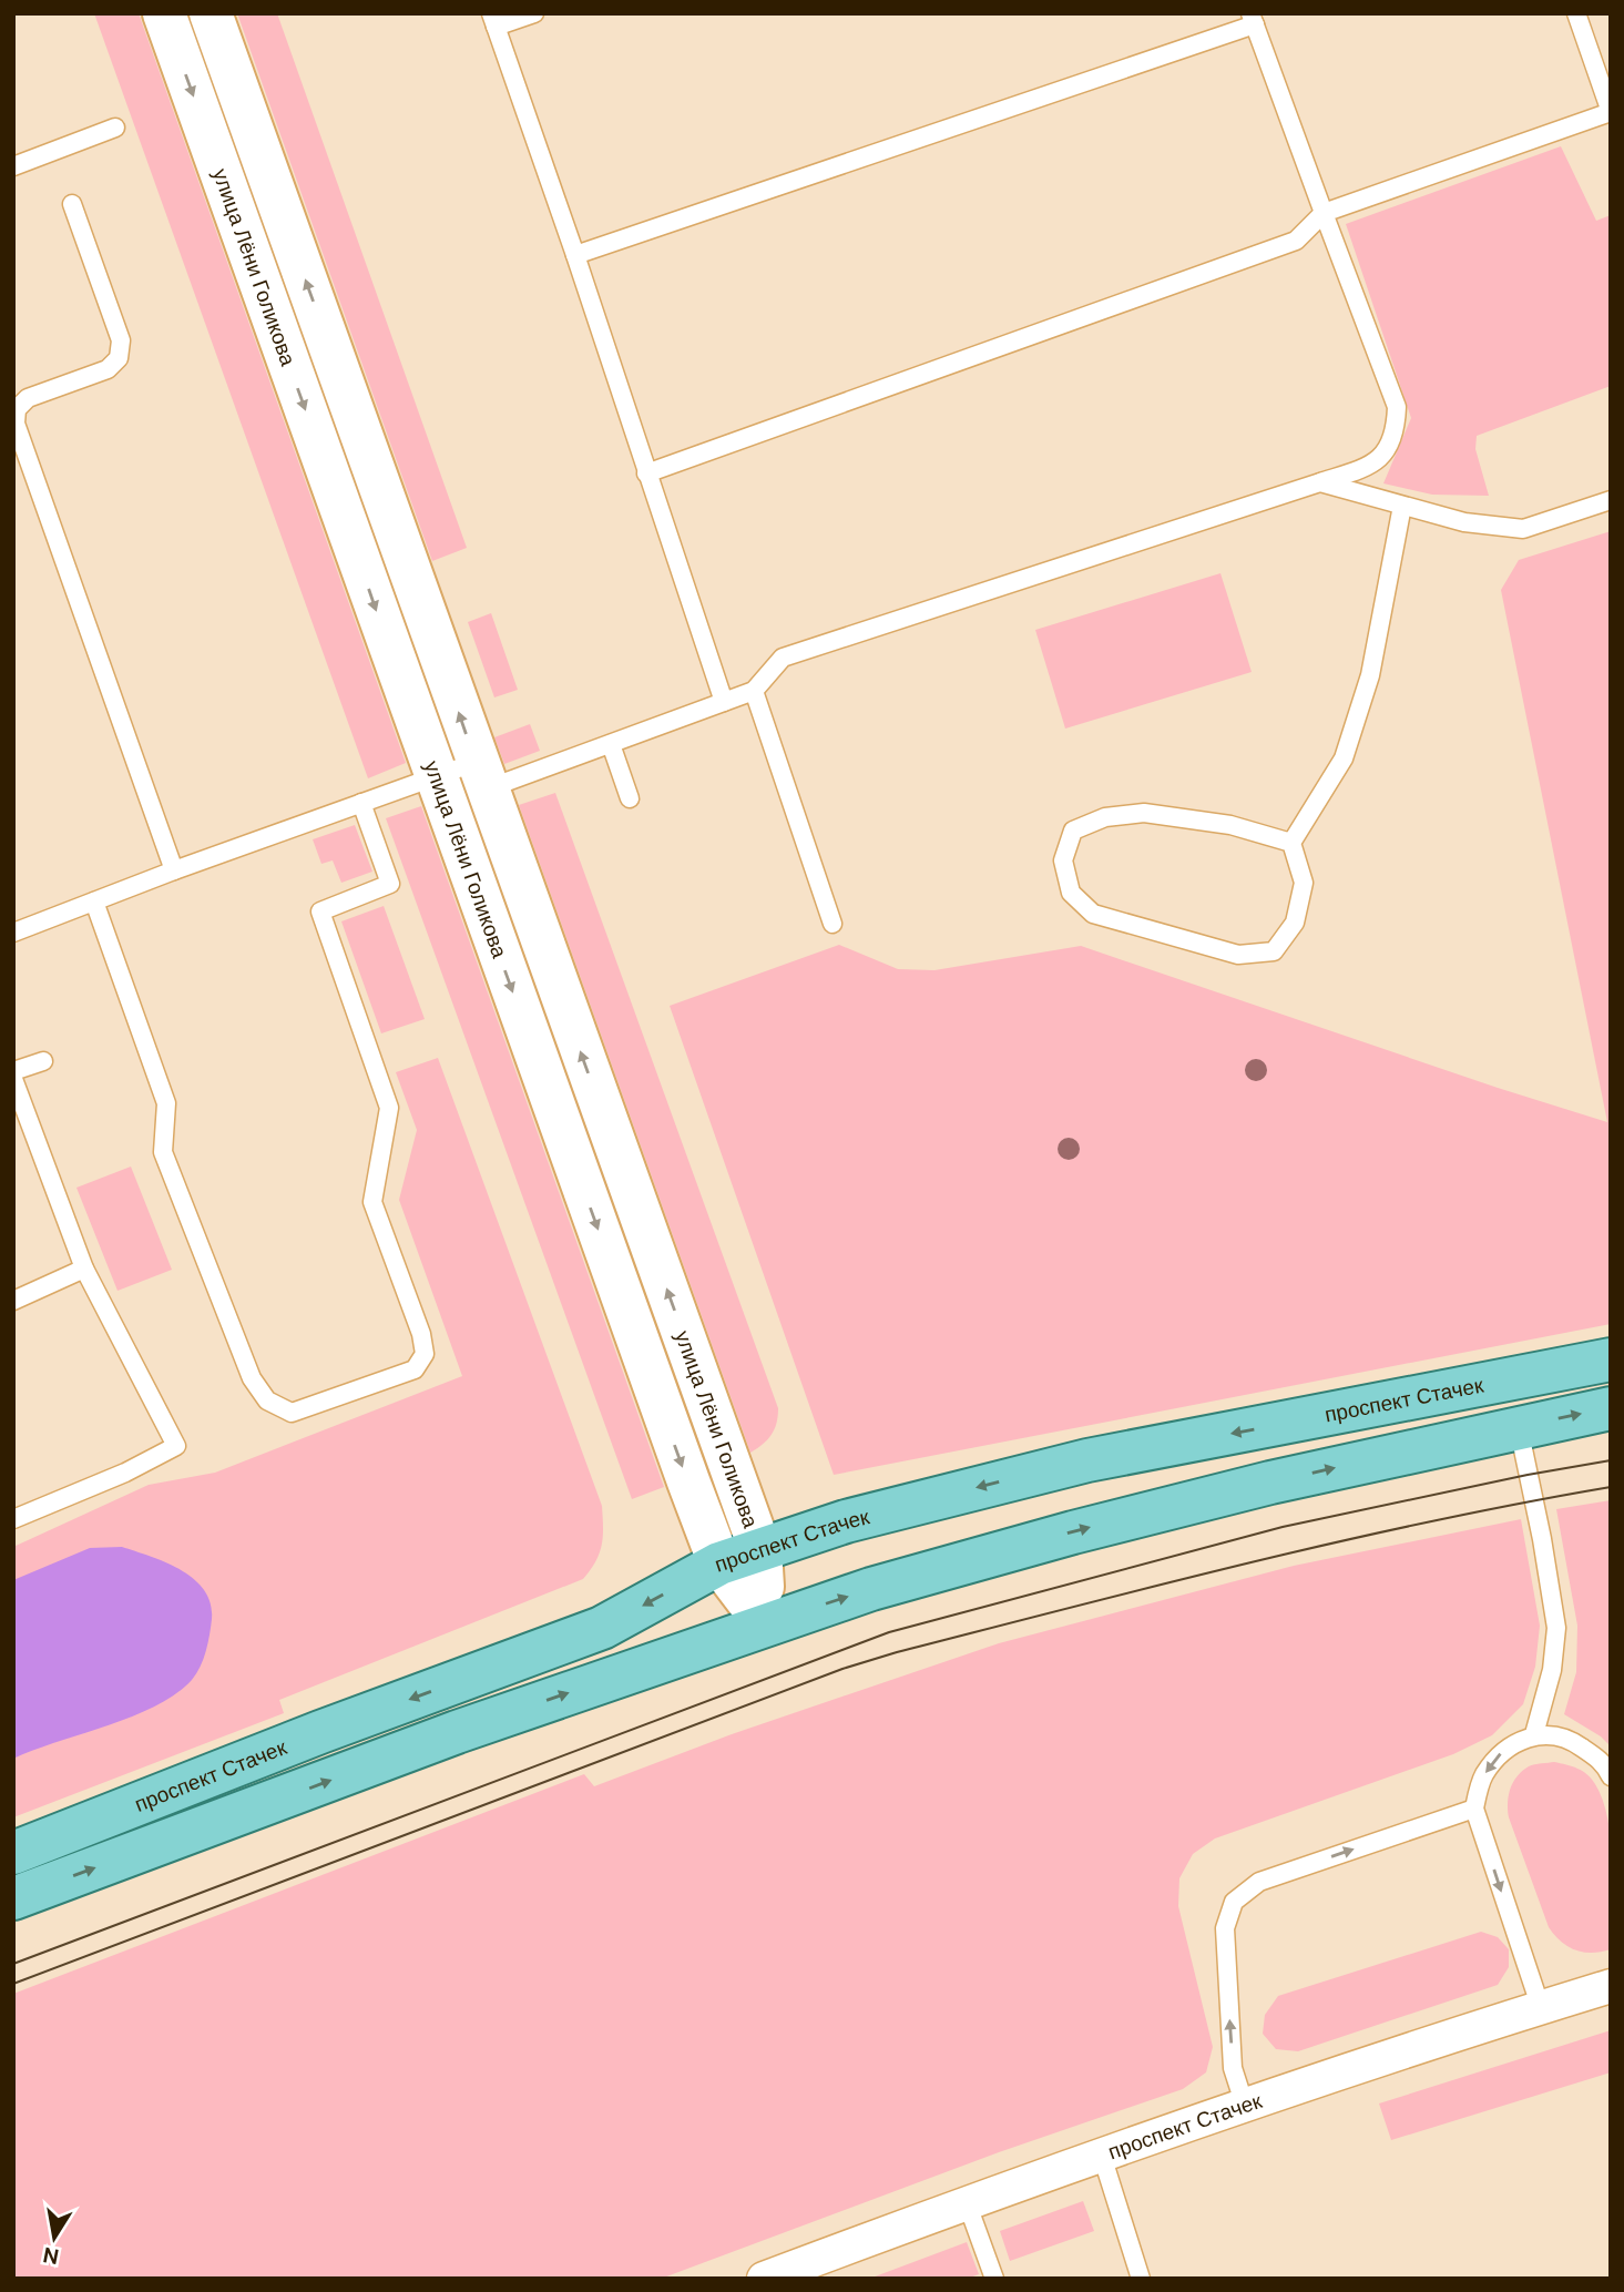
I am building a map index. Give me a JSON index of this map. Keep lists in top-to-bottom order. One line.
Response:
{"streets":{"main road":["проспект Стачек"],"street":["улица Лёни Голикова"]},"crossings":[["улица Лёни Голикова","проспект Стачек"]],"north":"bottom"}
